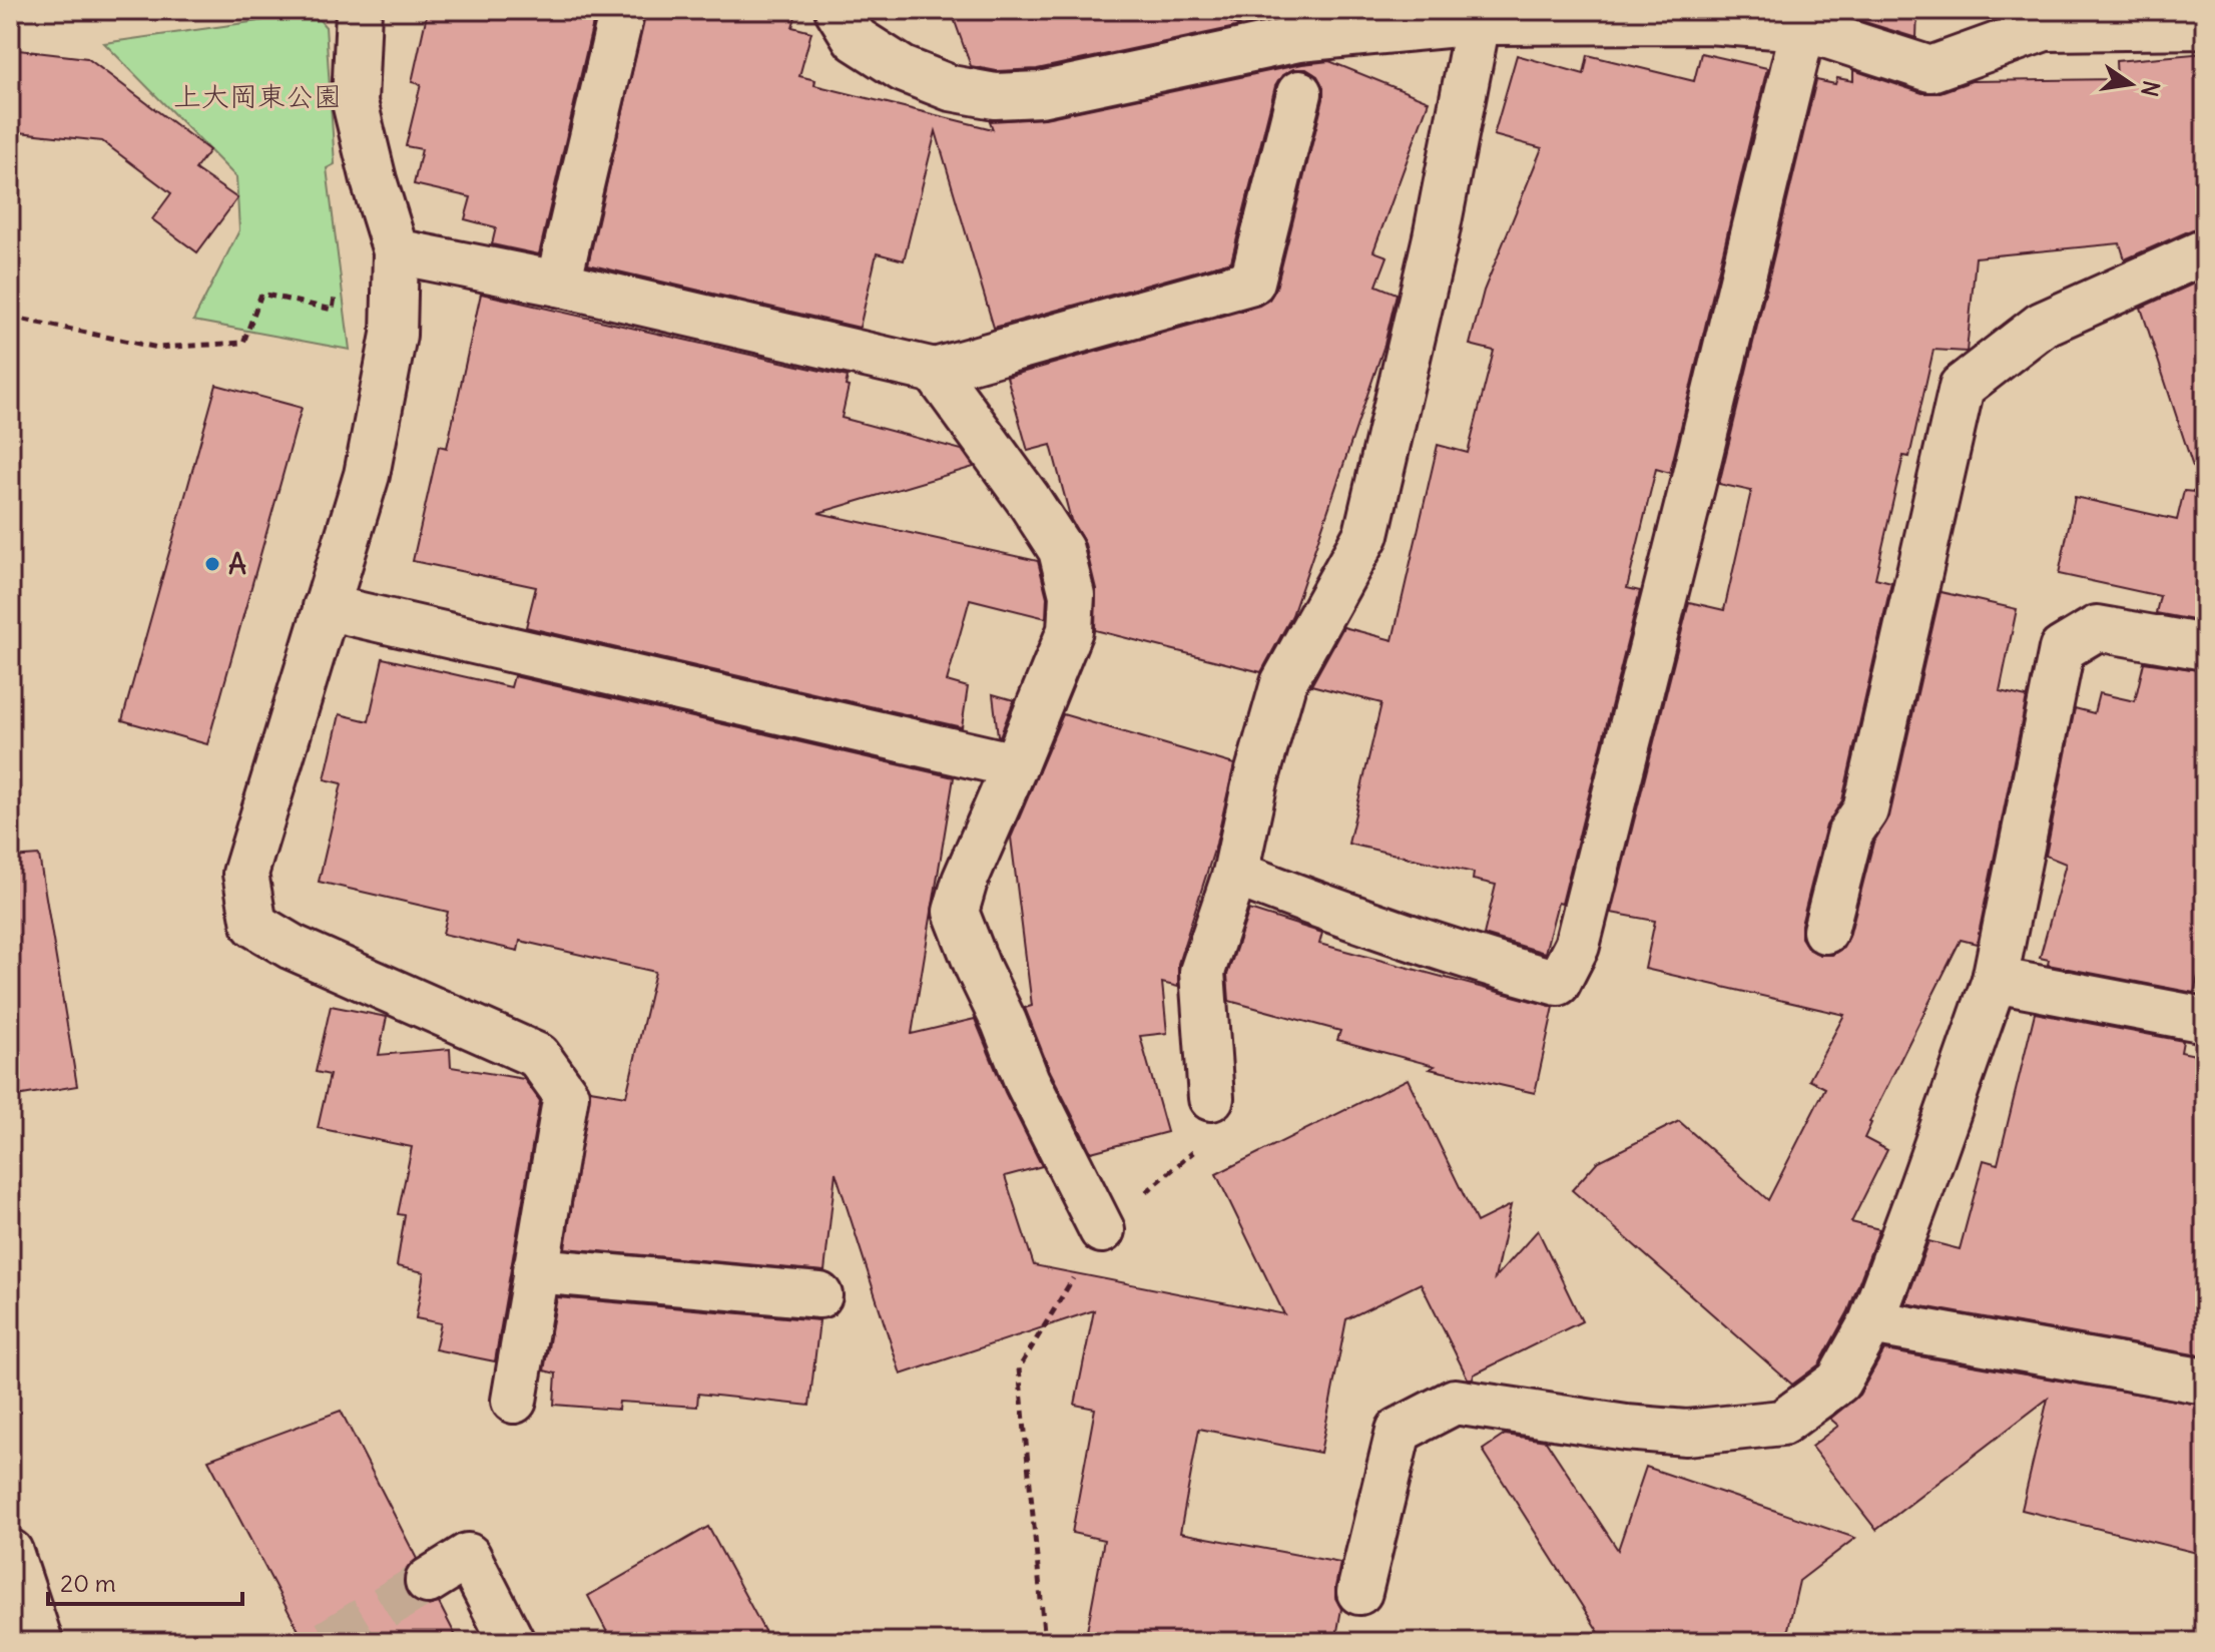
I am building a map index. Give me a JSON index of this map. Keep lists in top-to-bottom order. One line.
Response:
{"parks":["上大岡東公園"],"places":["A"],"scale_bar":"20 m","north":"right"}
